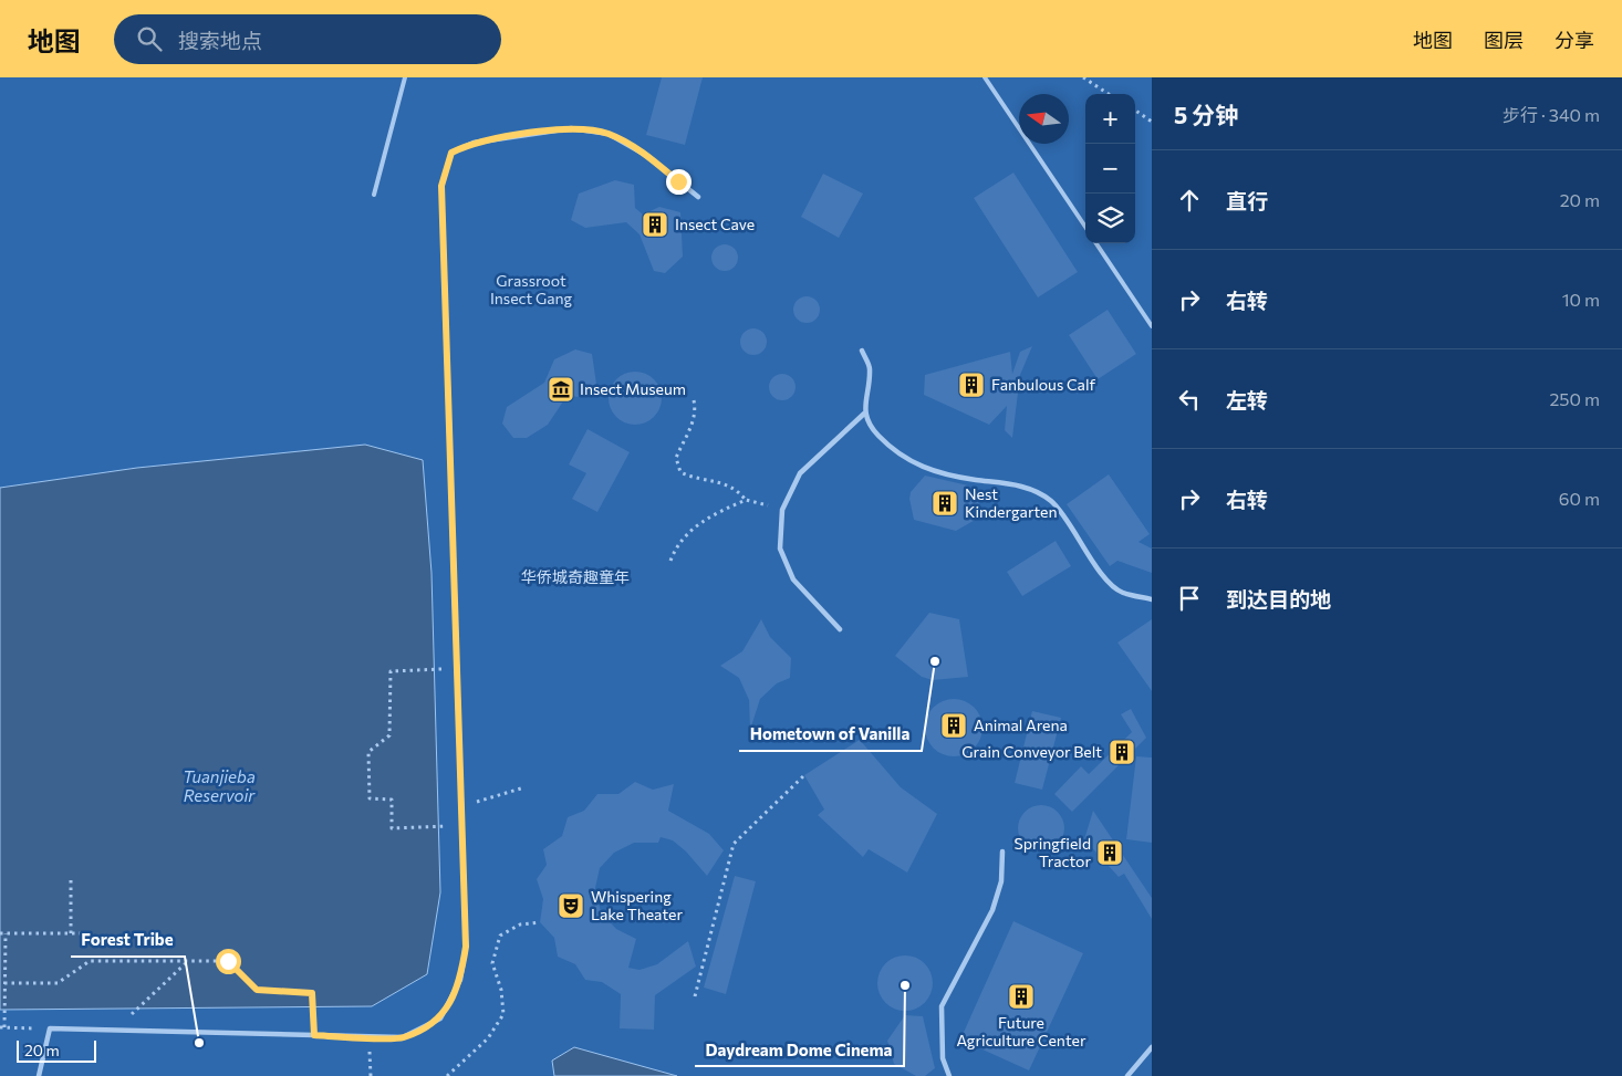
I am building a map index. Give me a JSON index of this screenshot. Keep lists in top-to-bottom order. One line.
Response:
{"water":["Tuanjieba Reservoir"],"parks":["Grassroot Insect Gang","华侨城奇趣童年"],"places":{"building":["Insect Cave","Fanbulous Calf","Nest Kindergarten","Animal Arena","Grain Conveyor Belt","Springfield Tractor","Future Agriculture Center"],"museum":["Insect Museum"],"other":["Hometown of Vanilla","Daydream Dome Cinema","Forest Tribe"],"theatre":["Whispering Lake Theater"]},"scale_bar":"20 m","north":"left","page":{"header":"地图","search":"搜索地点","nav":["地图","图层","分享"],"heading":["5 分钟","步行 · 340 m"],"map_buttons":["+","−"],"list":[["直行","20 m"],["右转","10 m"],["左转","250 m"],["右转","60 m"],"到达目的地"],"scale":"20 m"}}
